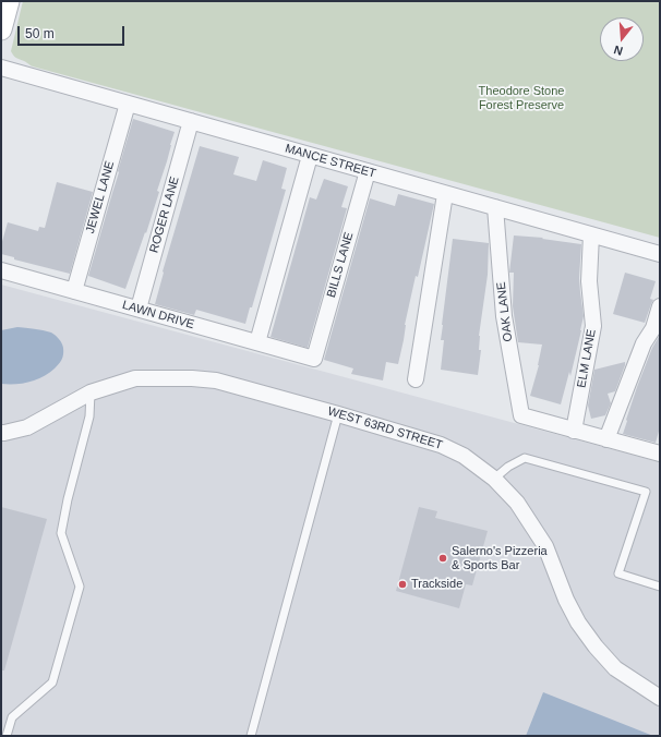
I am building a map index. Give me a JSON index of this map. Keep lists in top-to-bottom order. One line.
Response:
{"streets":{"street":["MANCE STREET","JEWEL LANE","ROGER LANE","BILLS LANE","OAK LANE","LAWN DRIVE","ELM LANE","WEST 63RD STREET"]},"crossings":[["MANCE STREET","JEWEL LANE"],["MANCE STREET","ROGER LANE"],["MANCE STREET","BILLS LANE"],["MANCE STREET","OAK LANE"],["MANCE STREET","ELM LANE"],["JEWEL LANE","LAWN DRIVE"],["ROGER LANE","LAWN DRIVE"],["BILLS LANE","LAWN DRIVE"],["OAK LANE","ELM LANE"]],"parks":["Theodore Stone Forest Preserve"],"places":["Salerno's Pizzeria & Sports Bar","Trackside"],"scale_bar":"50 m","north":"bottom"}
